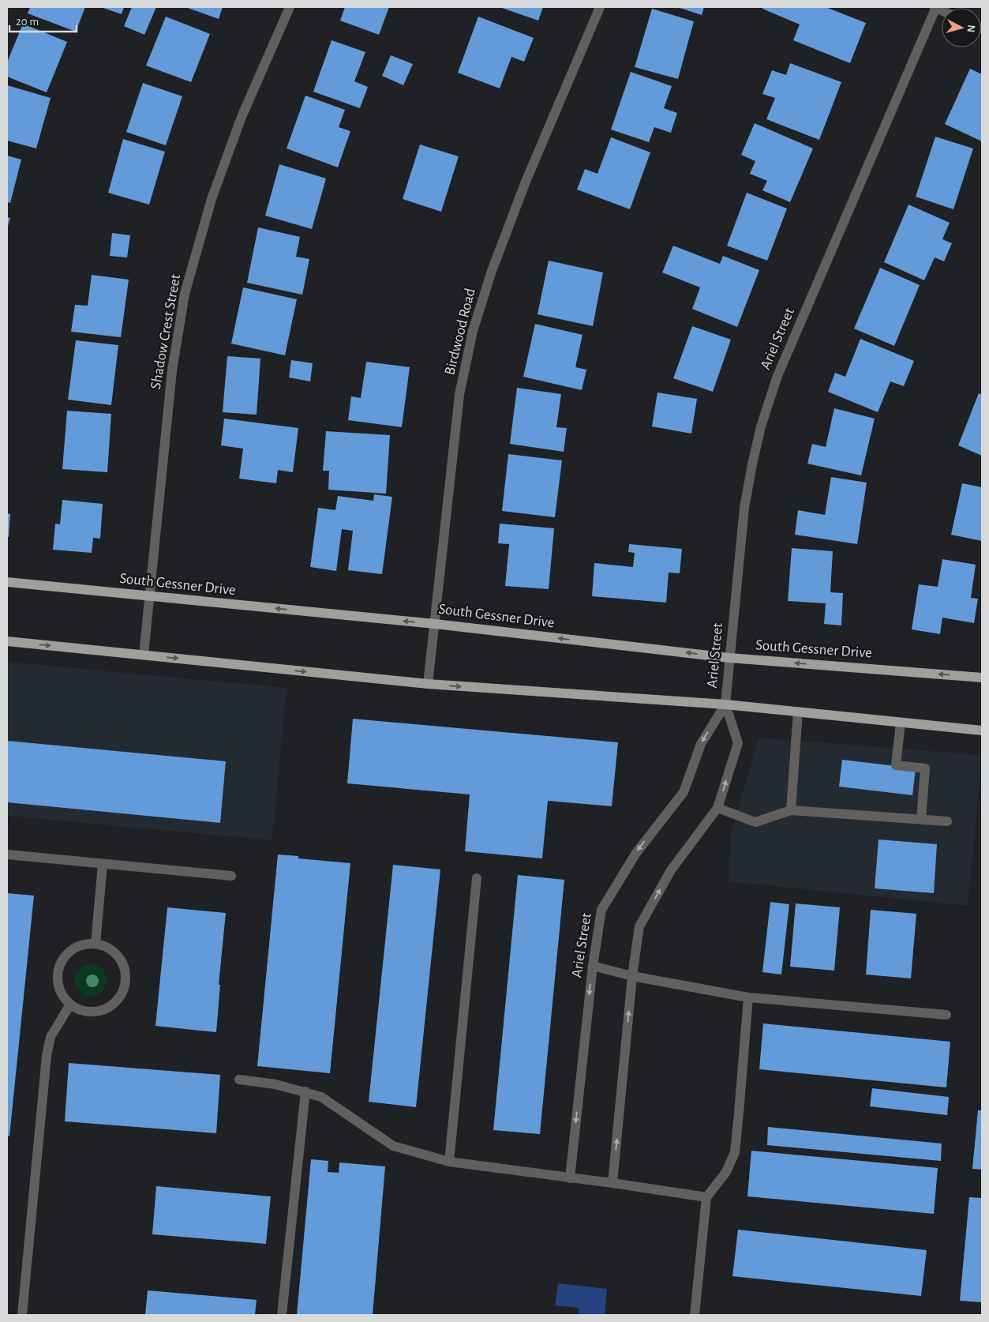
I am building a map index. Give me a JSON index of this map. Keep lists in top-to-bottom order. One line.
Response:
{"streets":{"main road":["South Gessner Drive"],"street":["Shadow Crest Street","Birdwood Road","Ariel Street"]},"crossings":[["Shadow Crest Street","South Gessner Drive"],["Birdwood Road","South Gessner Drive"],["Ariel Street","South Gessner Drive"]],"scale_bar":"20 m","north":"right"}
